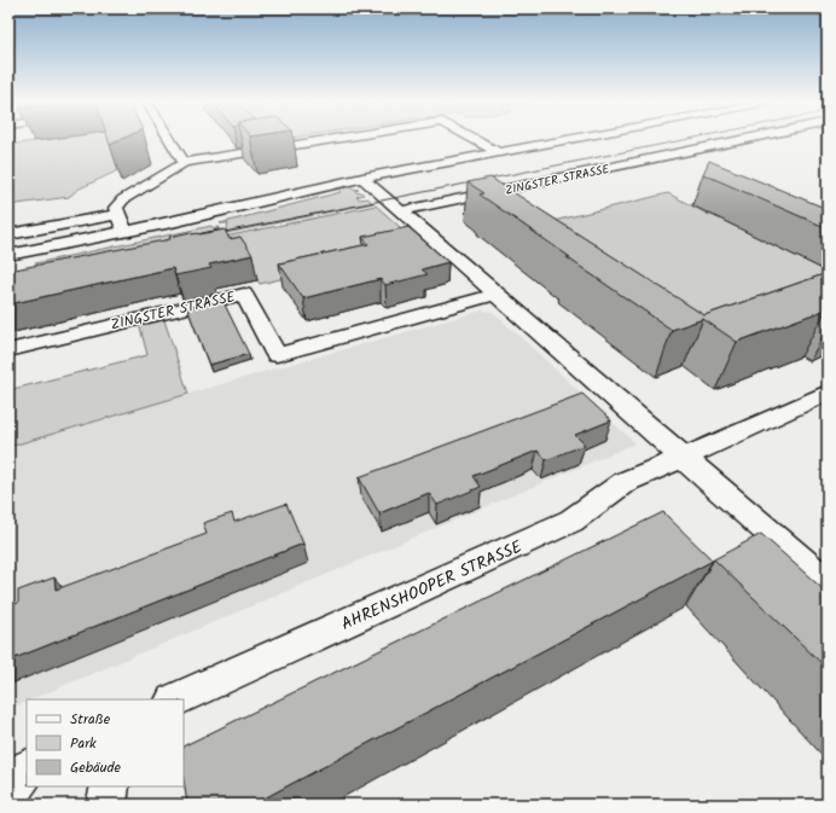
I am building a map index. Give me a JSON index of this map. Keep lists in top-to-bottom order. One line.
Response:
{"streets":{"street":["ZINGSTER STRASSE","AHRENSHOOPER STRASSE"]},"legend":["Straße","Park","Gebäude"]}
